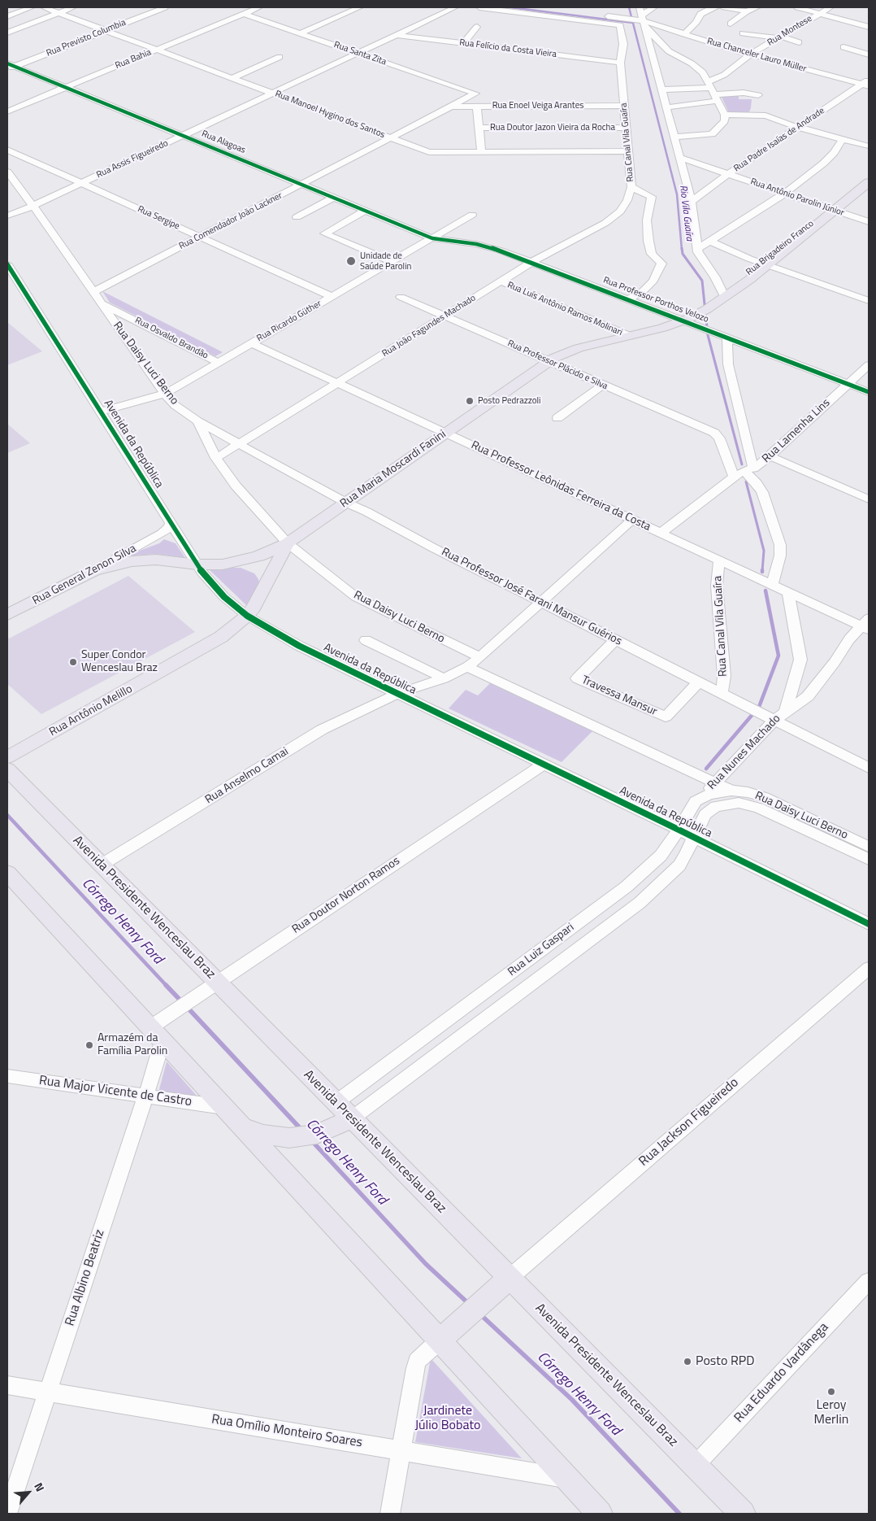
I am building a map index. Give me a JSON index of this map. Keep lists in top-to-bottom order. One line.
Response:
{"streets":{"main road":["Rua Brigadeiro Franco","Rua Maria Moscardi Fanini","Rua General Zenon Silva","Rua Antônio Melillo","Avenida Presidente Wenceslau Braz"],"street":["Rua Montese","Rua Previsto Columbia","Rua Felício da Costa Vieira","Rua Santa Zita","Rua Chanceler Lauro Müller","Rua Bahia","Rua Enoel Veiga Arantes","Rua Manoel Hygino dos Santos","Rua Doutor Jazon Vieira da Rocha","Rua Padre Isaías de Andrade","Rua Alagoas","Rua Canal Vila Guaíra","Rua Assis Figueiredo","Rua Antônio Parolin Júnior","Rua Sergipe","Rua Comendador João Lackner","Rua Professor Porthos Velozo","Rua Luís Antônio Ramos Molinari","Rua Ricardo Güther","Rua João Fagundes Machado","Rua Osvaldo Brandão","Rua Daisy Luci Berno","Rua Professor Plácido e Silva","Rua Lamenha Lins","Avenida da República","Rua Professor Leônidas Ferreira da Costa","Rua Professor José Farani Mansur Guérios","Travessa Mansur","Rua Nunes Machado","Rua Anselmo Camai","Rua Doutor Norton Ramos","Rua Luiz Gaspari","Rua Major Vicente de Castro","Rua Jackson Figueiredo","Rua Albino Beatriz","Rua Eduardo Vardânega","Rua Omílio Monteiro Soares"]},"crossings":[["Rua Montese","Rua Chanceler Lauro Müller"],["Rua Previsto Columbia","Rua Manoel Hygino dos Santos"],["Rua Previsto Columbia","Rua Alagoas"],["Rua Felício da Costa Vieira","Rua Canal Vila Guaíra"],["Rua Felício da Costa Vieira","Rua Assis Figueiredo"],["Rua Santa Zita","Rua Bahia"],["Rua Santa Zita","Rua Assis Figueiredo"],["Rua Santa Zita","Rua Comendador João Lackner"],["Rua Chanceler Lauro Müller","Rua Padre Isaías de Andrade"],["Rua Bahia","Rua Manoel Hygino dos Santos"],["Rua Bahia","Rua Alagoas"],["Rua Enoel Veiga Arantes","Rua Canal Vila Guaíra"],["Rua Enoel Veiga Arantes","Rua Comendador João Lackner"],["Rua Manoel Hygino dos Santos","Rua Canal Vila Guaíra"],["Rua Manoel Hygino dos Santos","Rua Assis Figueiredo"],["Rua Manoel Hygino dos Santos","Rua Comendador João Lackner"],["Rua Doutor Jazon Vieira da Rocha","Rua Canal Vila Guaíra"],["Rua Padre Isaías de Andrade","Rua Antônio Parolin Júnior"],["Rua Alagoas","Rua Assis Figueiredo"],["Rua Alagoas","Rua Comendador João Lackner"],["Rua Alagoas","Rua Professor Porthos Velozo"],["Rua Alagoas","Rua Ricardo Güther"],["Rua Canal Vila Guaíra","Rua Professor Porthos Velozo"],["Rua Canal Vila Guaíra","Rua João Fagundes Machado"],["Rua Canal Vila Guaíra","Rua Professor Leônidas Ferreira da Costa"],["Rua Canal Vila Guaíra","Rua Professor José Farani Mansur Guérios"],["Rua Assis Figueiredo","Rua Sergipe"],["Rua Assis Figueiredo","Rua Daisy Luci Berno"],["Rua Antônio Parolin Júnior","Rua Brigadeiro Franco"],["Rua Sergipe","Rua Comendador João Lackner"],["Rua Sergipe","Rua Ricardo Güther"],["Rua Comendador João Lackner","Rua Daisy Luci Berno"],["Rua Brigadeiro Franco","Rua Professor Porthos Velozo"],["Rua Brigadeiro Franco","Rua Maria Moscardi Fanini"],["Rua Professor Porthos Velozo","Rua Ricardo Güther"],["Rua Professor Porthos Velozo","Rua João Fagundes Machado"],["Rua Professor Porthos Velozo","Rua Lamenha Lins"],["Rua Professor Porthos Velozo","Rua Maria Moscardi Fanini"],["Rua Luís Antônio Ramos Molinari","Rua João Fagundes Machado"],["Rua Luís Antônio Ramos Molinari","Rua Maria Moscardi Fanini"],["Rua Ricardo Güther","Rua Osvaldo Brandão"],["Rua Ricardo Güther","Rua Daisy Luci Berno"],["Rua Ricardo Güther","Avenida da República"],["Rua Ricardo Güther","Rua Professor Leônidas Ferreira da Costa"],["Rua João Fagundes Machado","Rua Daisy Luci Berno"],["Rua João Fagundes Machado","Rua Professor Plácido e Silva"],["Rua João Fagundes Machado","Rua Professor Leônidas Ferreira da Costa"],["Rua João Fagundes Machado","Rua Professor José Farani Mansur Guérios"],["Rua Osvaldo Brandão","Rua Daisy Luci Berno"],["Rua Daisy Luci Berno","Rua Maria Moscardi Fanini"],["Rua Daisy Luci Berno","Rua Professor José Farani Mansur Guérios"],["Rua Daisy Luci Berno","Rua Antônio Melillo"],["Rua Daisy Luci Berno","Rua Nunes Machado"],["Rua Daisy Luci Berno","Rua Anselmo Camai"],["Rua Daisy Luci Berno","Rua Luiz Gaspari"],["Rua Professor Plácido e Silva","Rua Lamenha Lins"],["Rua Professor Plácido e Silva","Rua Maria Moscardi Fanini"],["Rua Lamenha Lins","Rua Professor Leônidas Ferreira da Costa"],["Avenida da República","Rua Maria Moscardi Fanini"],["Avenida da República","Rua General Zenon Silva"],["Avenida da República","Rua Antônio Melillo"],["Avenida da República","Rua Anselmo Camai"],["Avenida da República","Rua Doutor Norton Ramos"],["Avenida da República","Rua Luiz Gaspari"],["Rua Maria Moscardi Fanini","Rua Professor Leônidas Ferreira da Costa"],["Rua Maria Moscardi Fanini","Rua General Zenon Silva"],["Rua Maria Moscardi Fanini","Rua Professor José Farani Mansur Guérios"],["Rua Maria Moscardi Fanini","Rua Antônio Melillo"],["Rua Professor Leônidas Ferreira da Costa","Rua Nunes Machado"],["Rua Professor Leônidas Ferreira da Costa","Rua Anselmo Camai"],["Rua Professor José Farani Mansur Guérios","Travessa Mansur"],["Rua Professor José Farani Mansur Guérios","Rua Nunes Machado"],["Rua Professor José Farani Mansur Guérios","Rua Anselmo Camai"],["Rua Nunes Machado","Rua Luiz Gaspari"],["Rua Anselmo Camai","Avenida Presidente Wenceslau Braz"],["Rua Doutor Norton Ramos","Avenida Presidente Wenceslau Braz"],["Rua Doutor Norton Ramos","Rua Albino Beatriz"],["Avenida Presidente Wenceslau Braz","Rua Luiz Gaspari"],["Avenida Presidente Wenceslau Braz","Rua Jackson Figueiredo"],["Avenida Presidente Wenceslau Braz","Rua Eduardo Vardânega"],["Rua Major Vicente de Castro","Rua Albino Beatriz"],["Rua Albino Beatriz","Rua Omílio Monteiro Soares"]],"water":["Rio Vila Guaíra","Córrego Henry Ford"],"parks":["Jardinete Júlio Bobato"],"places":["Unidade de Saúde Parolin","Posto Pedrazzoli","Super Condor Wenceslau Braz","Armazém da Família Parolin","Posto RPD","Leroy Merlin"],"north":"top right"}
